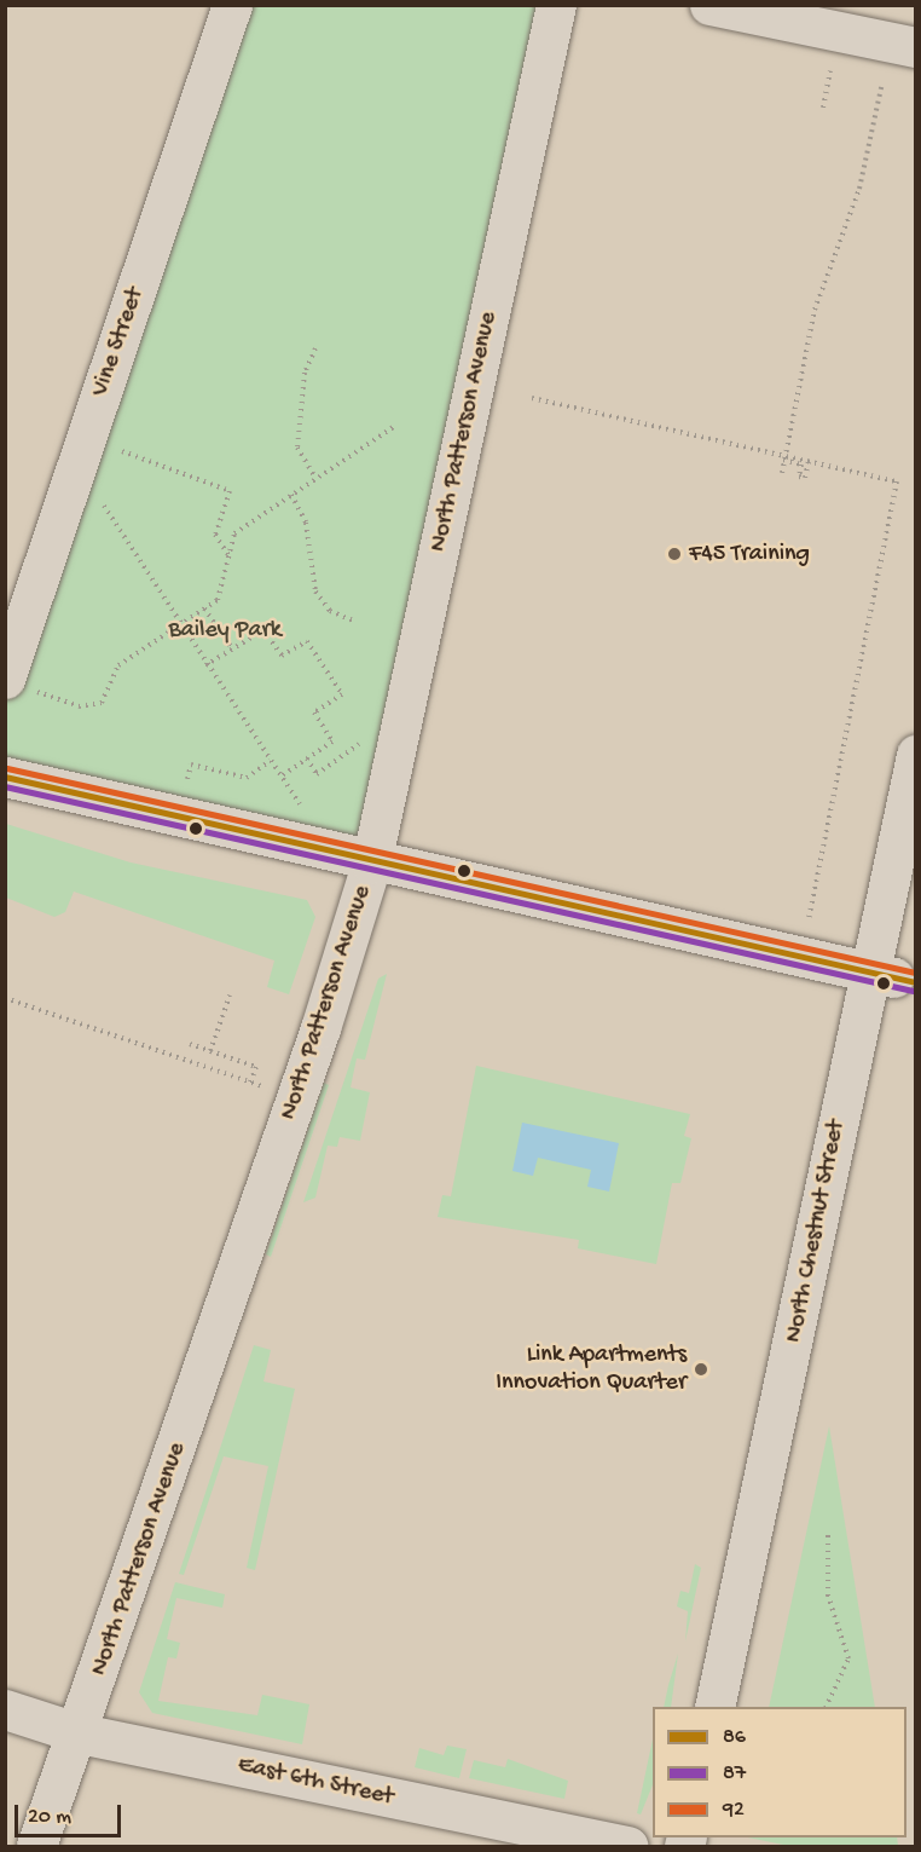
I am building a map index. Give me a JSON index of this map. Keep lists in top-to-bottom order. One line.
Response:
{"streets":{"main road":["Vine Street","North Patterson Avenue","North Chestnut Street","East 6th Street"]},"crossings":[["North Patterson Avenue","East 6th Street"]],"parks":["Bailey Park"],"places":["F45 Training","Link Apartments Innovation Quarter"],"lines":["transit line 92","transit line 86","transit line 87"],"legend":["86","87","92"],"scale_bar":"20 m"}
